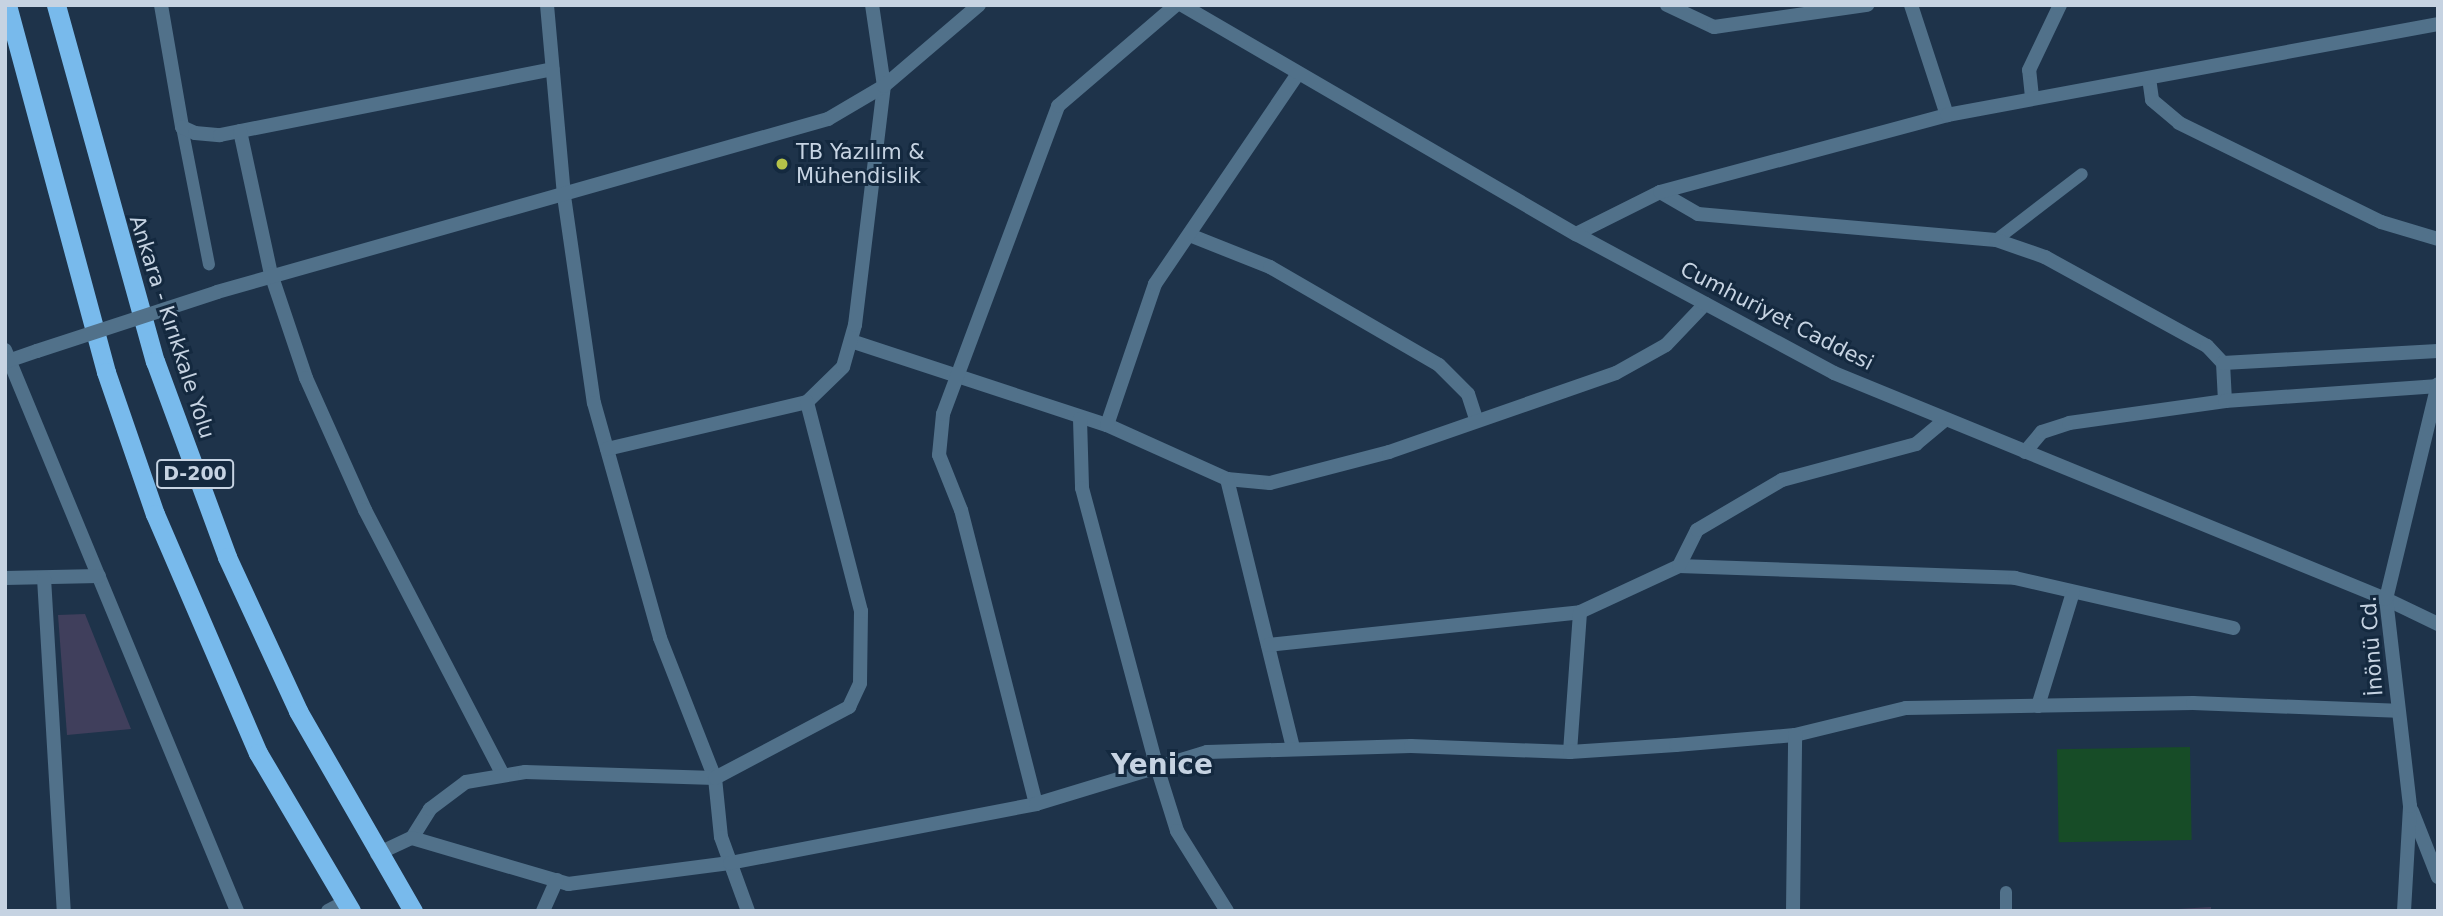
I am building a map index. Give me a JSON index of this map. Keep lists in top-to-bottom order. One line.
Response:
{"streets":{"highway":["Ankara - Kırıkkale Yolu","D-200"],"street":["Cumhuriyet Caddesi","İnönü Cd."]},"crossings":[["Cumhuriyet Caddesi","İnönü Cd."]],"districts":["Yenice"],"places":["TB Yazılım & Mühendislik"]}
